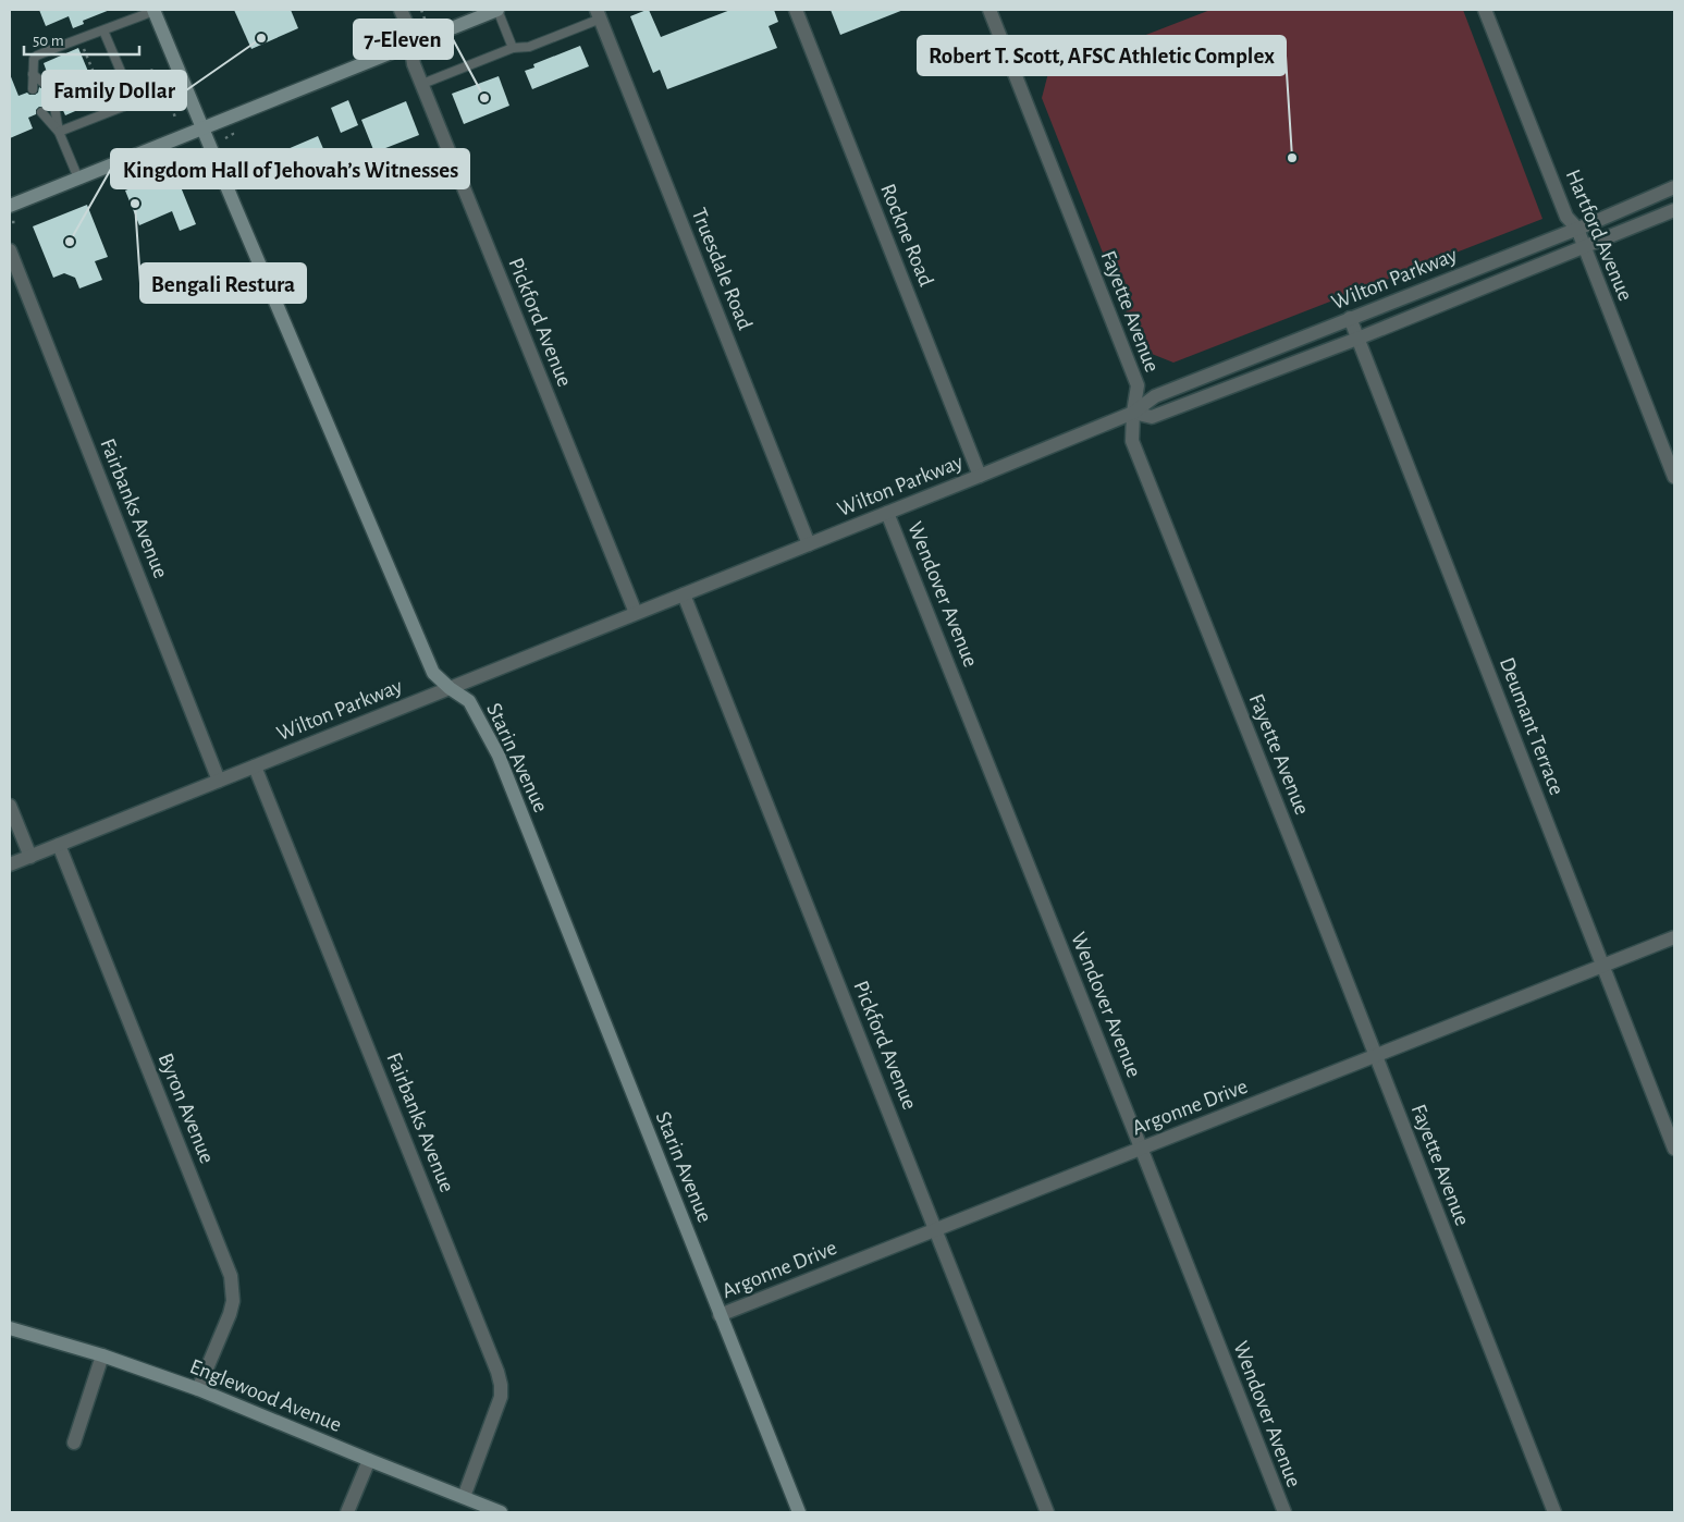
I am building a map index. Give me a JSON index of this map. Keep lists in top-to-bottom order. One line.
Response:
{"streets":{"street":["Rockne Road","Hartford Avenue","Truesdale Road","Wilton Parkway","Fayette Avenue","Pickford Avenue","Fairbanks Avenue","Wendover Avenue","Deumant Terrace","Starin Avenue","Argonne Drive","Byron Avenue","Englewood Avenue"]},"crossings":[["Rockne Road","Wilton Parkway"],["Hartford Avenue","Wilton Parkway"],["Truesdale Road","Wilton Parkway"],["Wilton Parkway","Fayette Avenue"],["Wilton Parkway","Pickford Avenue"],["Wilton Parkway","Fairbanks Avenue"],["Wilton Parkway","Wendover Avenue"],["Wilton Parkway","Deumant Terrace"],["Wilton Parkway","Starin Avenue"],["Wilton Parkway","Byron Avenue"],["Fayette Avenue","Argonne Drive"],["Pickford Avenue","Argonne Drive"],["Fairbanks Avenue","Englewood Avenue"],["Wendover Avenue","Argonne Drive"],["Deumant Terrace","Argonne Drive"],["Starin Avenue","Argonne Drive"],["Byron Avenue","Englewood Avenue"]],"places":["Family Dollar","7-Eleven","Robert T. Scott, AFSC Athletic Complex","Bengali Restura","Kingdom Hall of Jehovah’s Witnesses"],"scale_bar":"50 m"}
